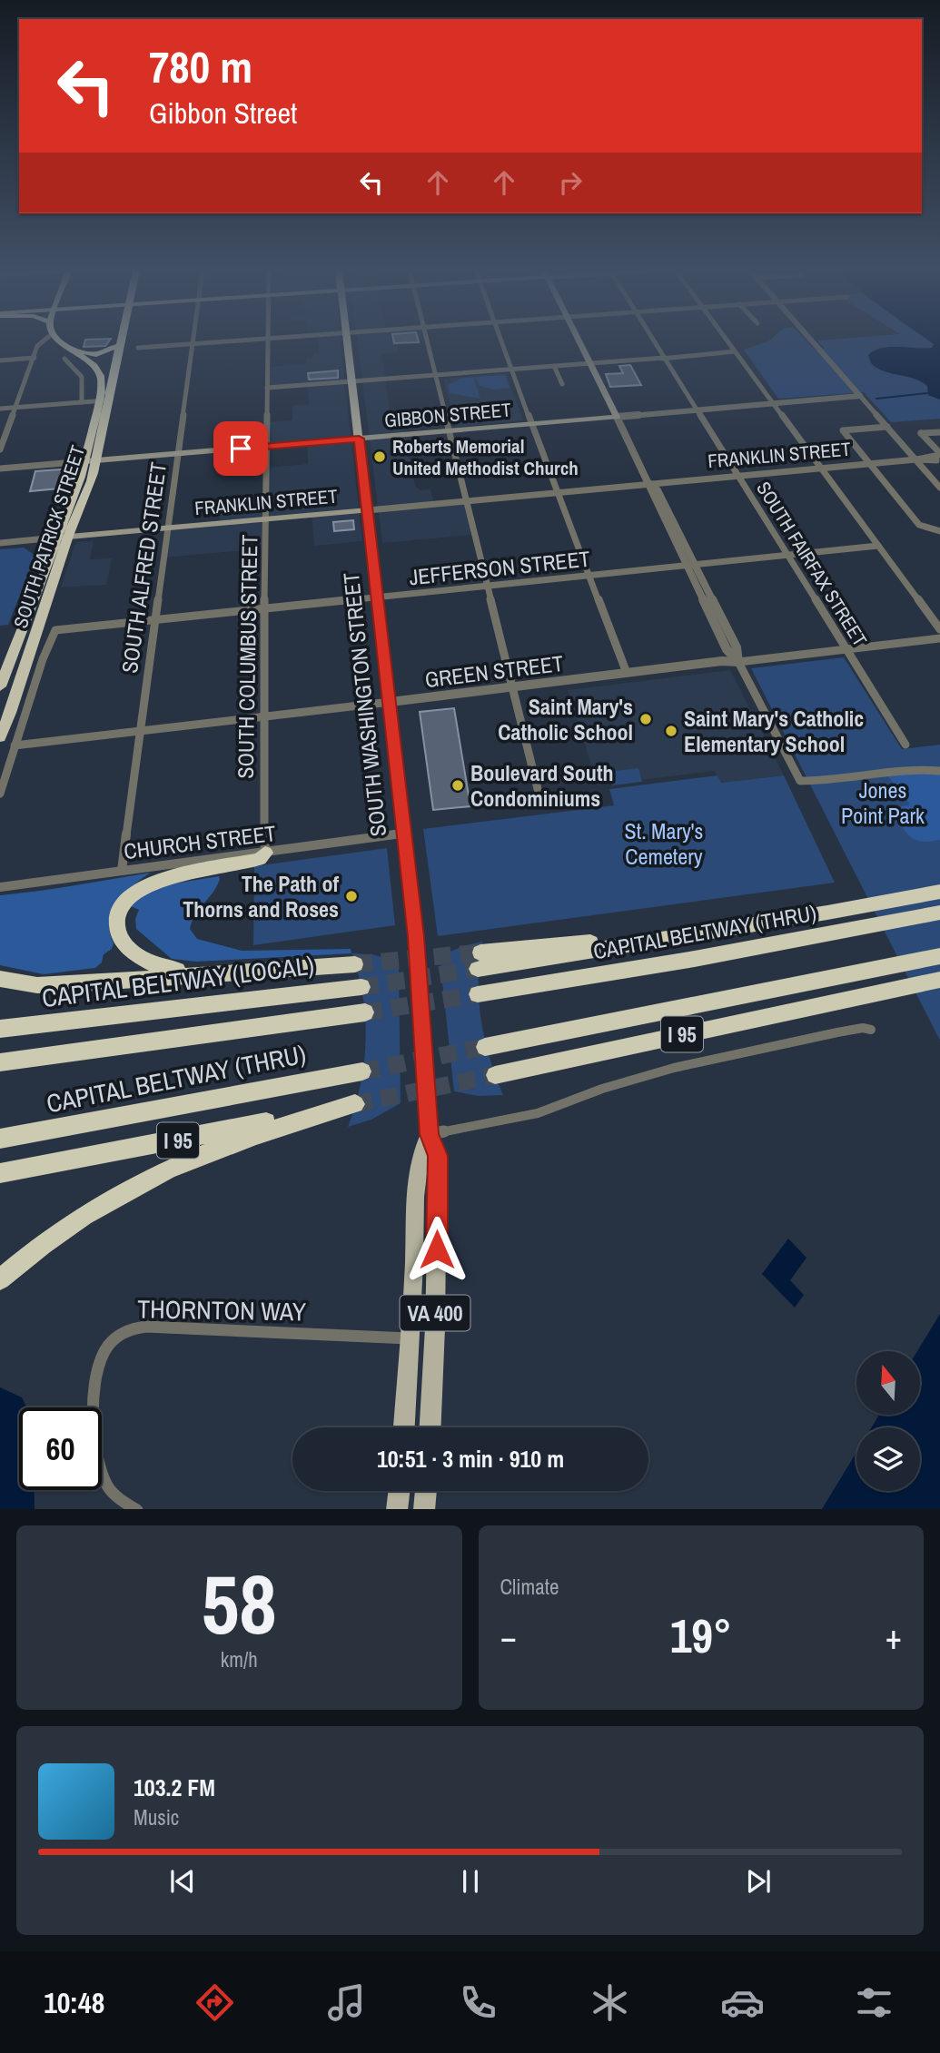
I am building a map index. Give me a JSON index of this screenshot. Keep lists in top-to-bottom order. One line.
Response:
{"streets":{"highway":["SOUTH PATRICK STREET","CAPITAL BELTWAY (THRU)","CAPITAL BELTWAY (LOCAL)","I 95"],"main road":["GIBBON STREET","FRANKLIN STREET","SOUTH WASHINGTON STREET","VA 400"],"street":["SOUTH FAIRFAX STREET","SOUTH ALFRED STREET","JEFFERSON STREET","SOUTH COLUMBUS STREET","GREEN STREET","CHURCH STREET","THORNTON WAY"]},"crossings":[["GIBBON STREET","SOUTH PATRICK STREET"],["GIBBON STREET","SOUTH FAIRFAX STREET"],["GIBBON STREET","SOUTH ALFRED STREET"],["GIBBON STREET","SOUTH COLUMBUS STREET"],["GIBBON STREET","SOUTH WASHINGTON STREET"],["FRANKLIN STREET","SOUTH PATRICK STREET"],["FRANKLIN STREET","SOUTH FAIRFAX STREET"],["FRANKLIN STREET","SOUTH ALFRED STREET"],["FRANKLIN STREET","SOUTH COLUMBUS STREET"],["FRANKLIN STREET","SOUTH WASHINGTON STREET"],["SOUTH PATRICK STREET","JEFFERSON STREET"],["SOUTH PATRICK STREET","GREEN STREET"],["SOUTH FAIRFAX STREET","JEFFERSON STREET"],["SOUTH FAIRFAX STREET","GREEN STREET"],["SOUTH ALFRED STREET","JEFFERSON STREET"],["SOUTH ALFRED STREET","GREEN STREET"],["SOUTH ALFRED STREET","CHURCH STREET"],["JEFFERSON STREET","SOUTH COLUMBUS STREET"],["JEFFERSON STREET","SOUTH WASHINGTON STREET"],["SOUTH COLUMBUS STREET","GREEN STREET"],["SOUTH COLUMBUS STREET","CHURCH STREET"],["GREEN STREET","SOUTH WASHINGTON STREET"],["SOUTH WASHINGTON STREET","CHURCH STREET"],["SOUTH WASHINGTON STREET","THORNTON WAY"]],"parks":["Jones Point Park","St. Mary's Cemetery"],"places":["Roberts Memorial United Methodist Church","Saint Mary's Catholic School","Saint Mary's Catholic Elementary School","Boulevard South Condominiums","The Path of Thorns and Roses"],"north":"top","page":{"turn":["780 m","Gibbon Street"],"limit":"60","trip":"10:51 · 3 min · 910 m","tile":[["58","km/h"],"Climate"],"heat":["−","19°","+"],"song":["103.2 FM","Music"],"tabs":"10:48"}}
